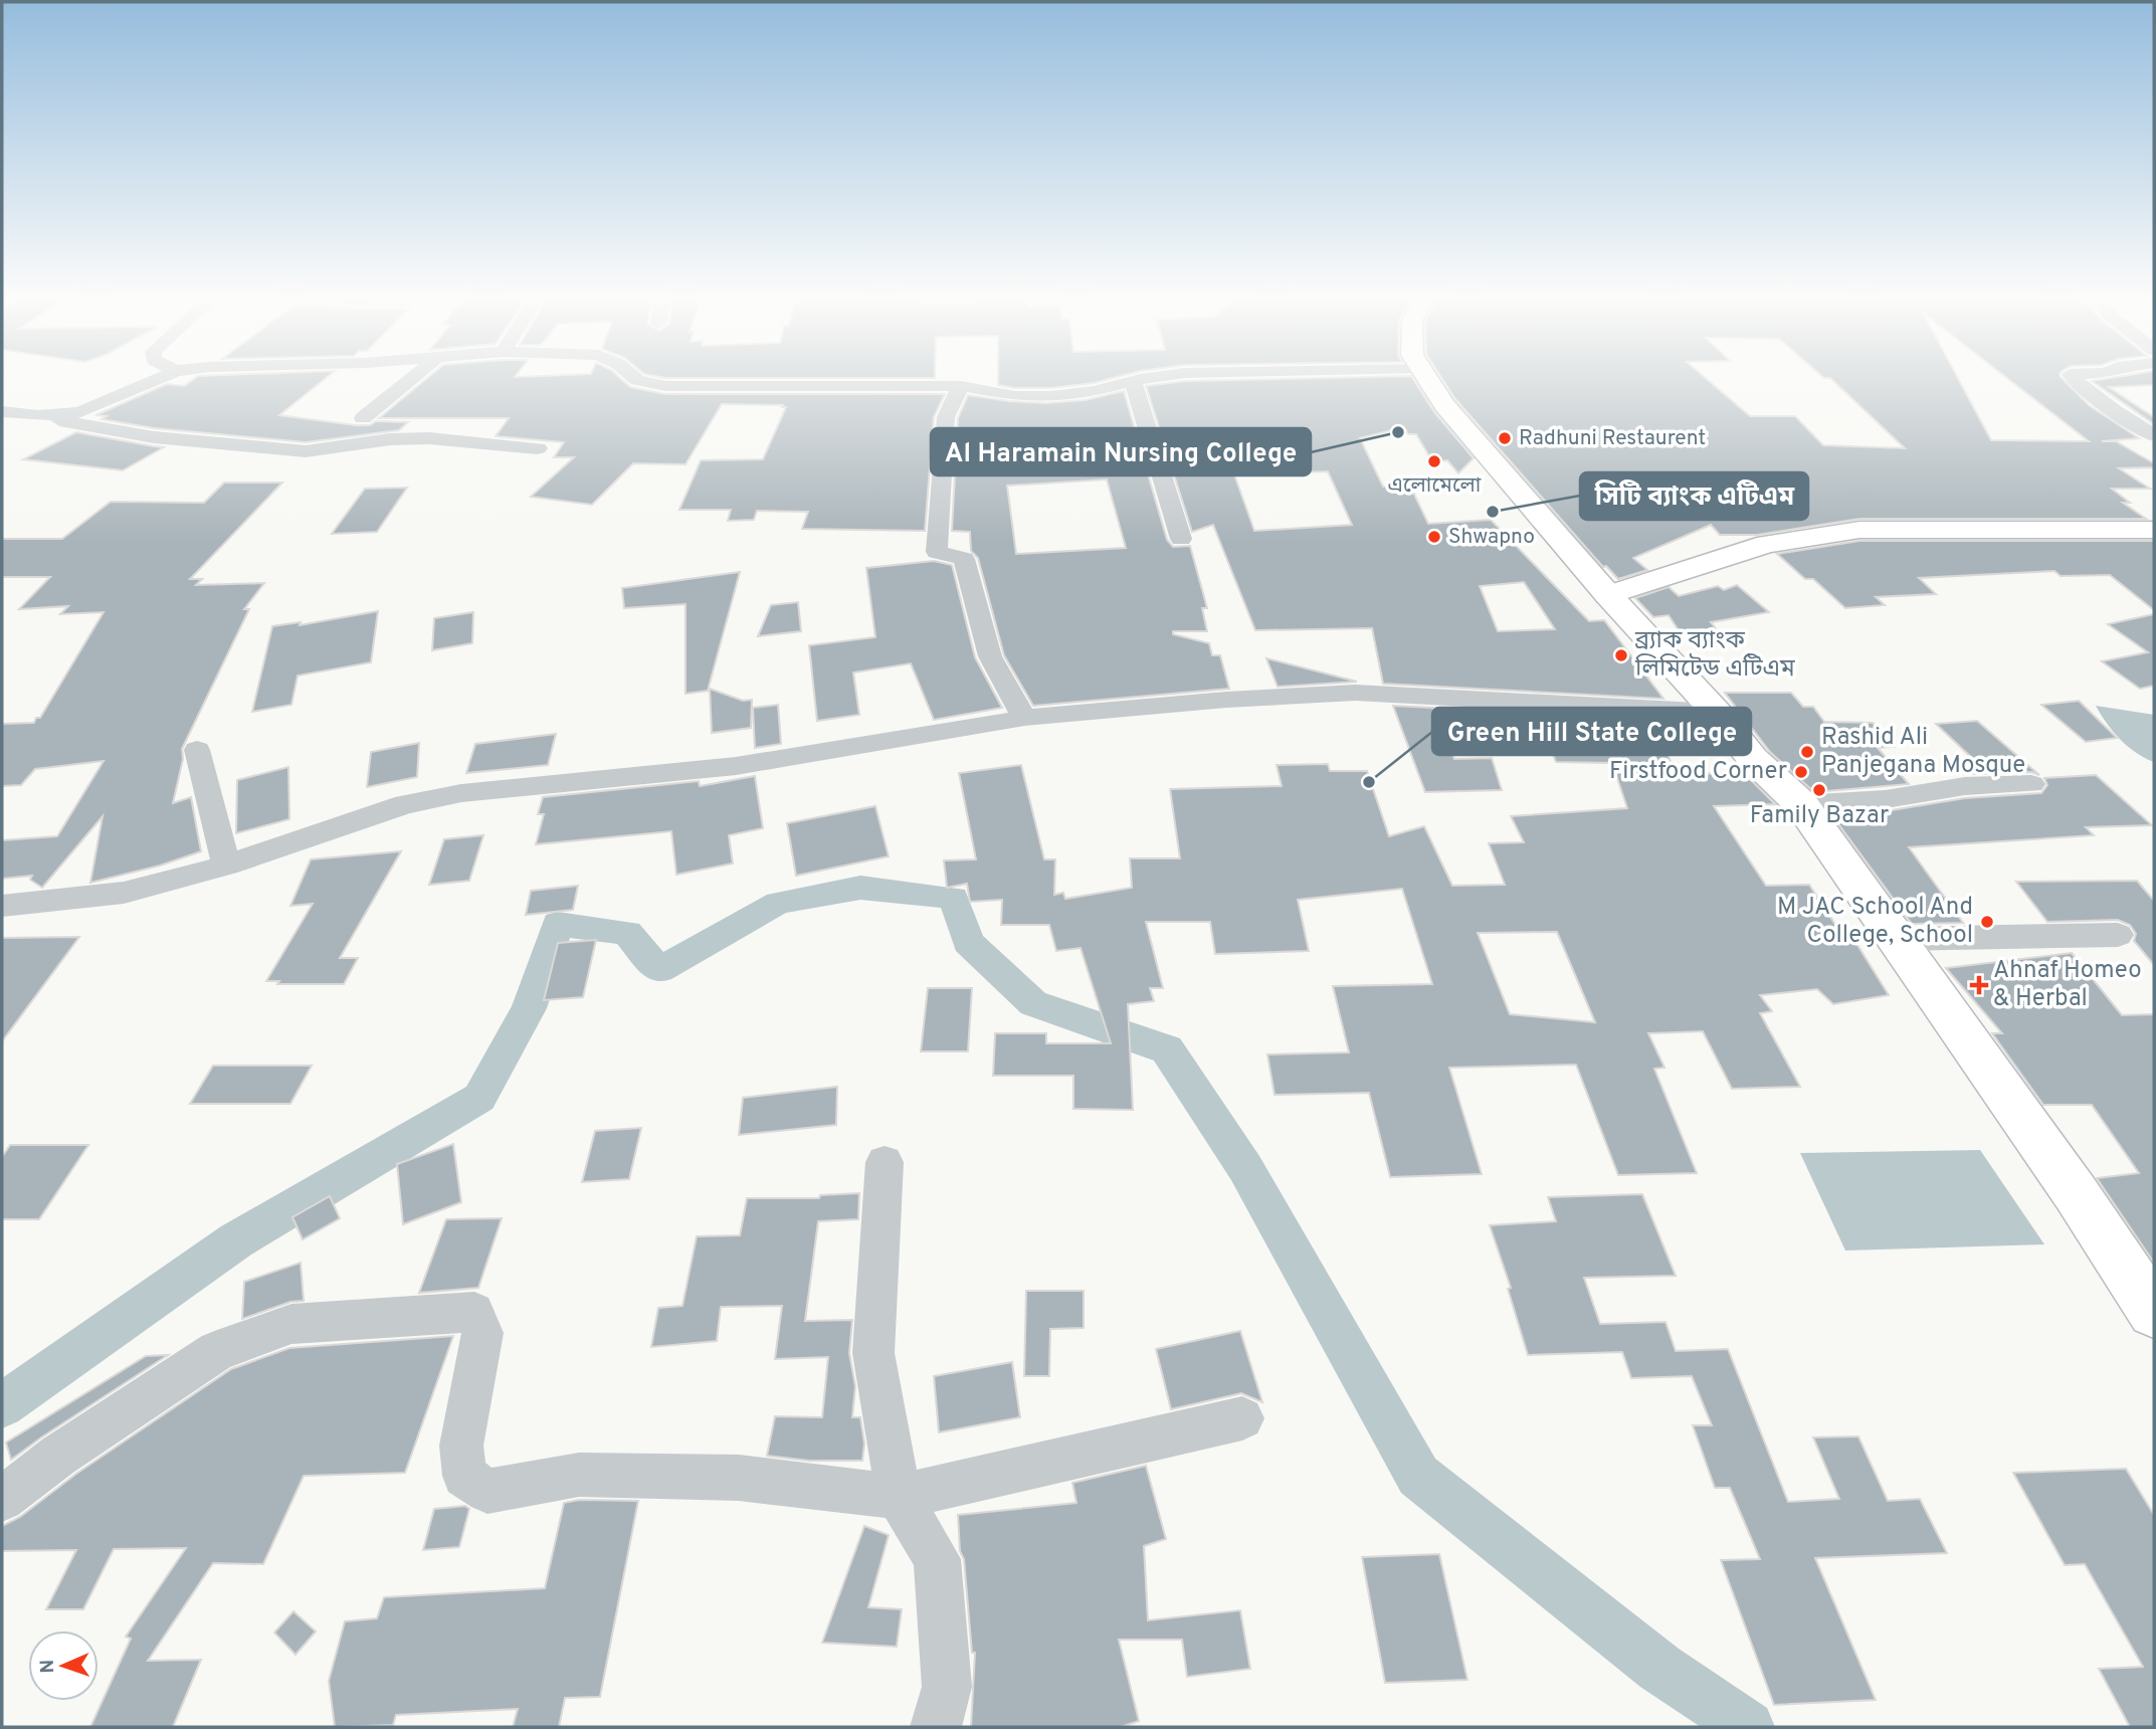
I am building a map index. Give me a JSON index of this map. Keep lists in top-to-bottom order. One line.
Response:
{"places":{"other":["Al Haramain Nursing College","Radhuni Restaurent","এলোমেলো","সিটি ব্যাংক এটিএম","Shwapno","ব্র্যাক ব্যাংক লিমিটেড এটিএম","Rashid Ali Panjegana Mosque","Firstfood Corner","Green Hill State College","Family Bazar","M JAC School And College, School"],"health":["Ahnaf Homeo & Herbal"]},"north":"left"}
